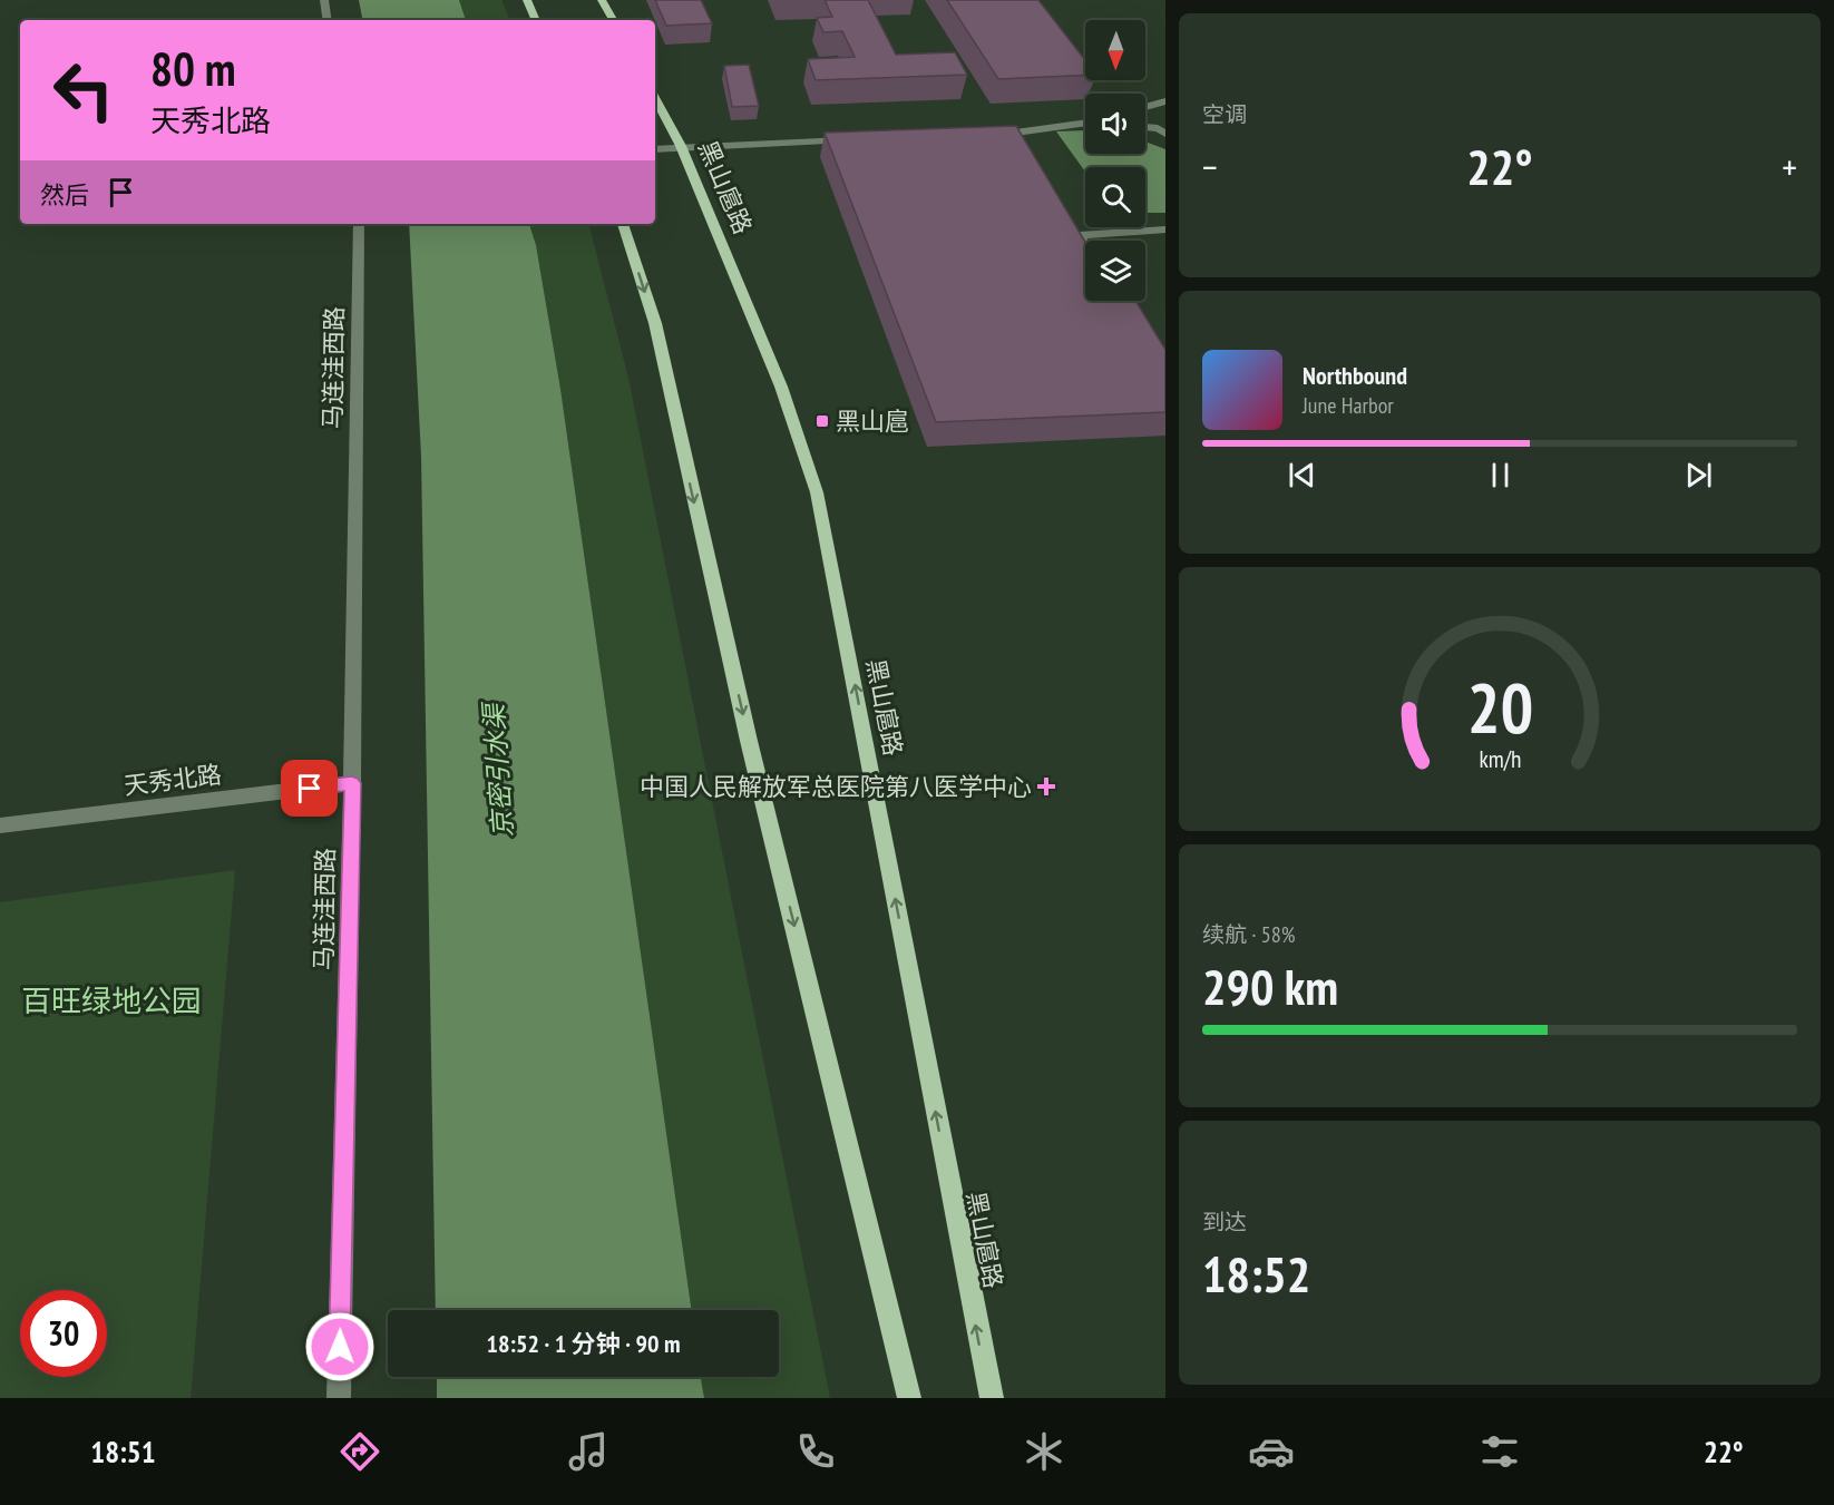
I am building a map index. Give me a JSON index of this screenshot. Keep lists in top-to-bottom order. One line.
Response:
{"streets":{"main road":["黑山扈路"],"street":["马连洼西路","天秀北路"]},"crossings":[["马连洼西路","天秀北路"]],"water":["京密引水渠"],"parks":["百旺绿地公园"],"places":{"transit":["黑山扈"],"health":["中国人民解放军总医院第八医学中心"]},"north":"bottom","page":{"tile":["空调",["续航 · 58%","290 km"],["到达","18:52"]],"turn":["80 m","天秀北路"],"heat":["−","22°","+"],"then":"然后","song":["Northbound","June Harbor"],"limit":"30","trip":"18:52 · 1 分钟 · 90 m","tabs":["18:51","22°"],"gauge":["20","km/h"]}}
